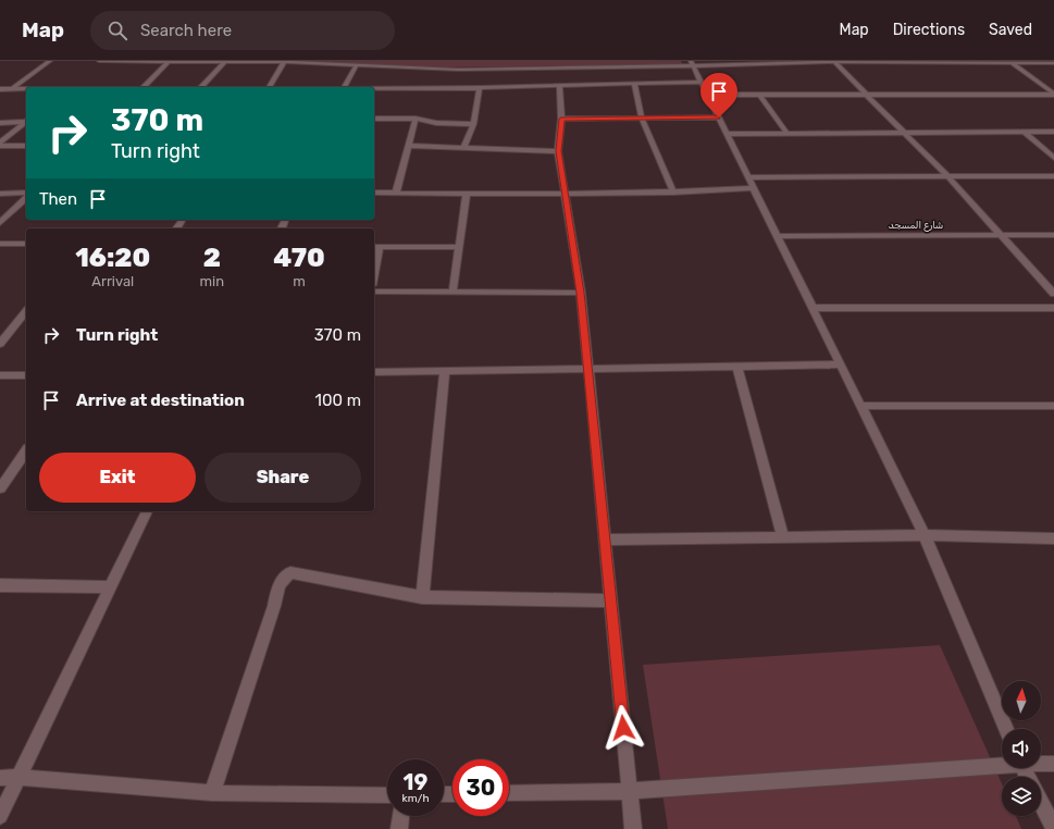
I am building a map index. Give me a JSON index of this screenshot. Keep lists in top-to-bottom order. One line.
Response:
{"streets":{"street":["شارع المسجد"]},"north":"top","page":{"header":"Map","search":"Search here","nav":["Map","Directions","Saved"],"turn":["370 m","Turn right"],"then":"Then","eta":["16:20","Arrival","2","min","470","m"],"list":[{"name":"Turn right","value":"370 m"},{"name":"Arrive at destination","value":"100 m"}],"buttons":["Exit","Share"],"speed":"19 km/h","limit":"30"}}
